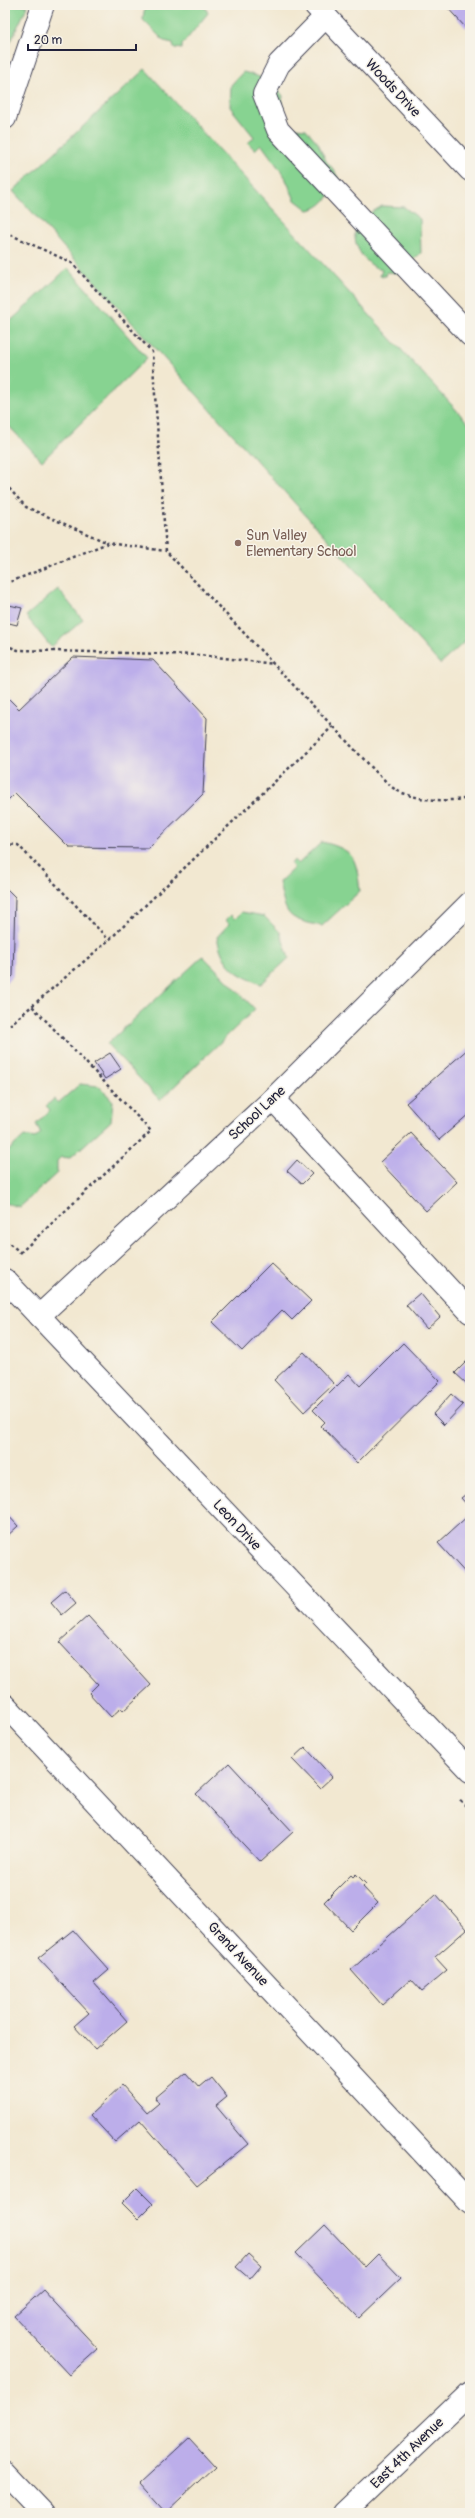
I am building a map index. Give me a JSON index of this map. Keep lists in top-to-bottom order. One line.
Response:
{"streets":{"street":["Woods Drive","School Lane","Leon Drive","Grand Avenue","East 4th Avenue"]},"crossings":[["School Lane","Leon Drive"]],"places":["Sun Valley Elementary School"],"scale_bar":"20 m"}
